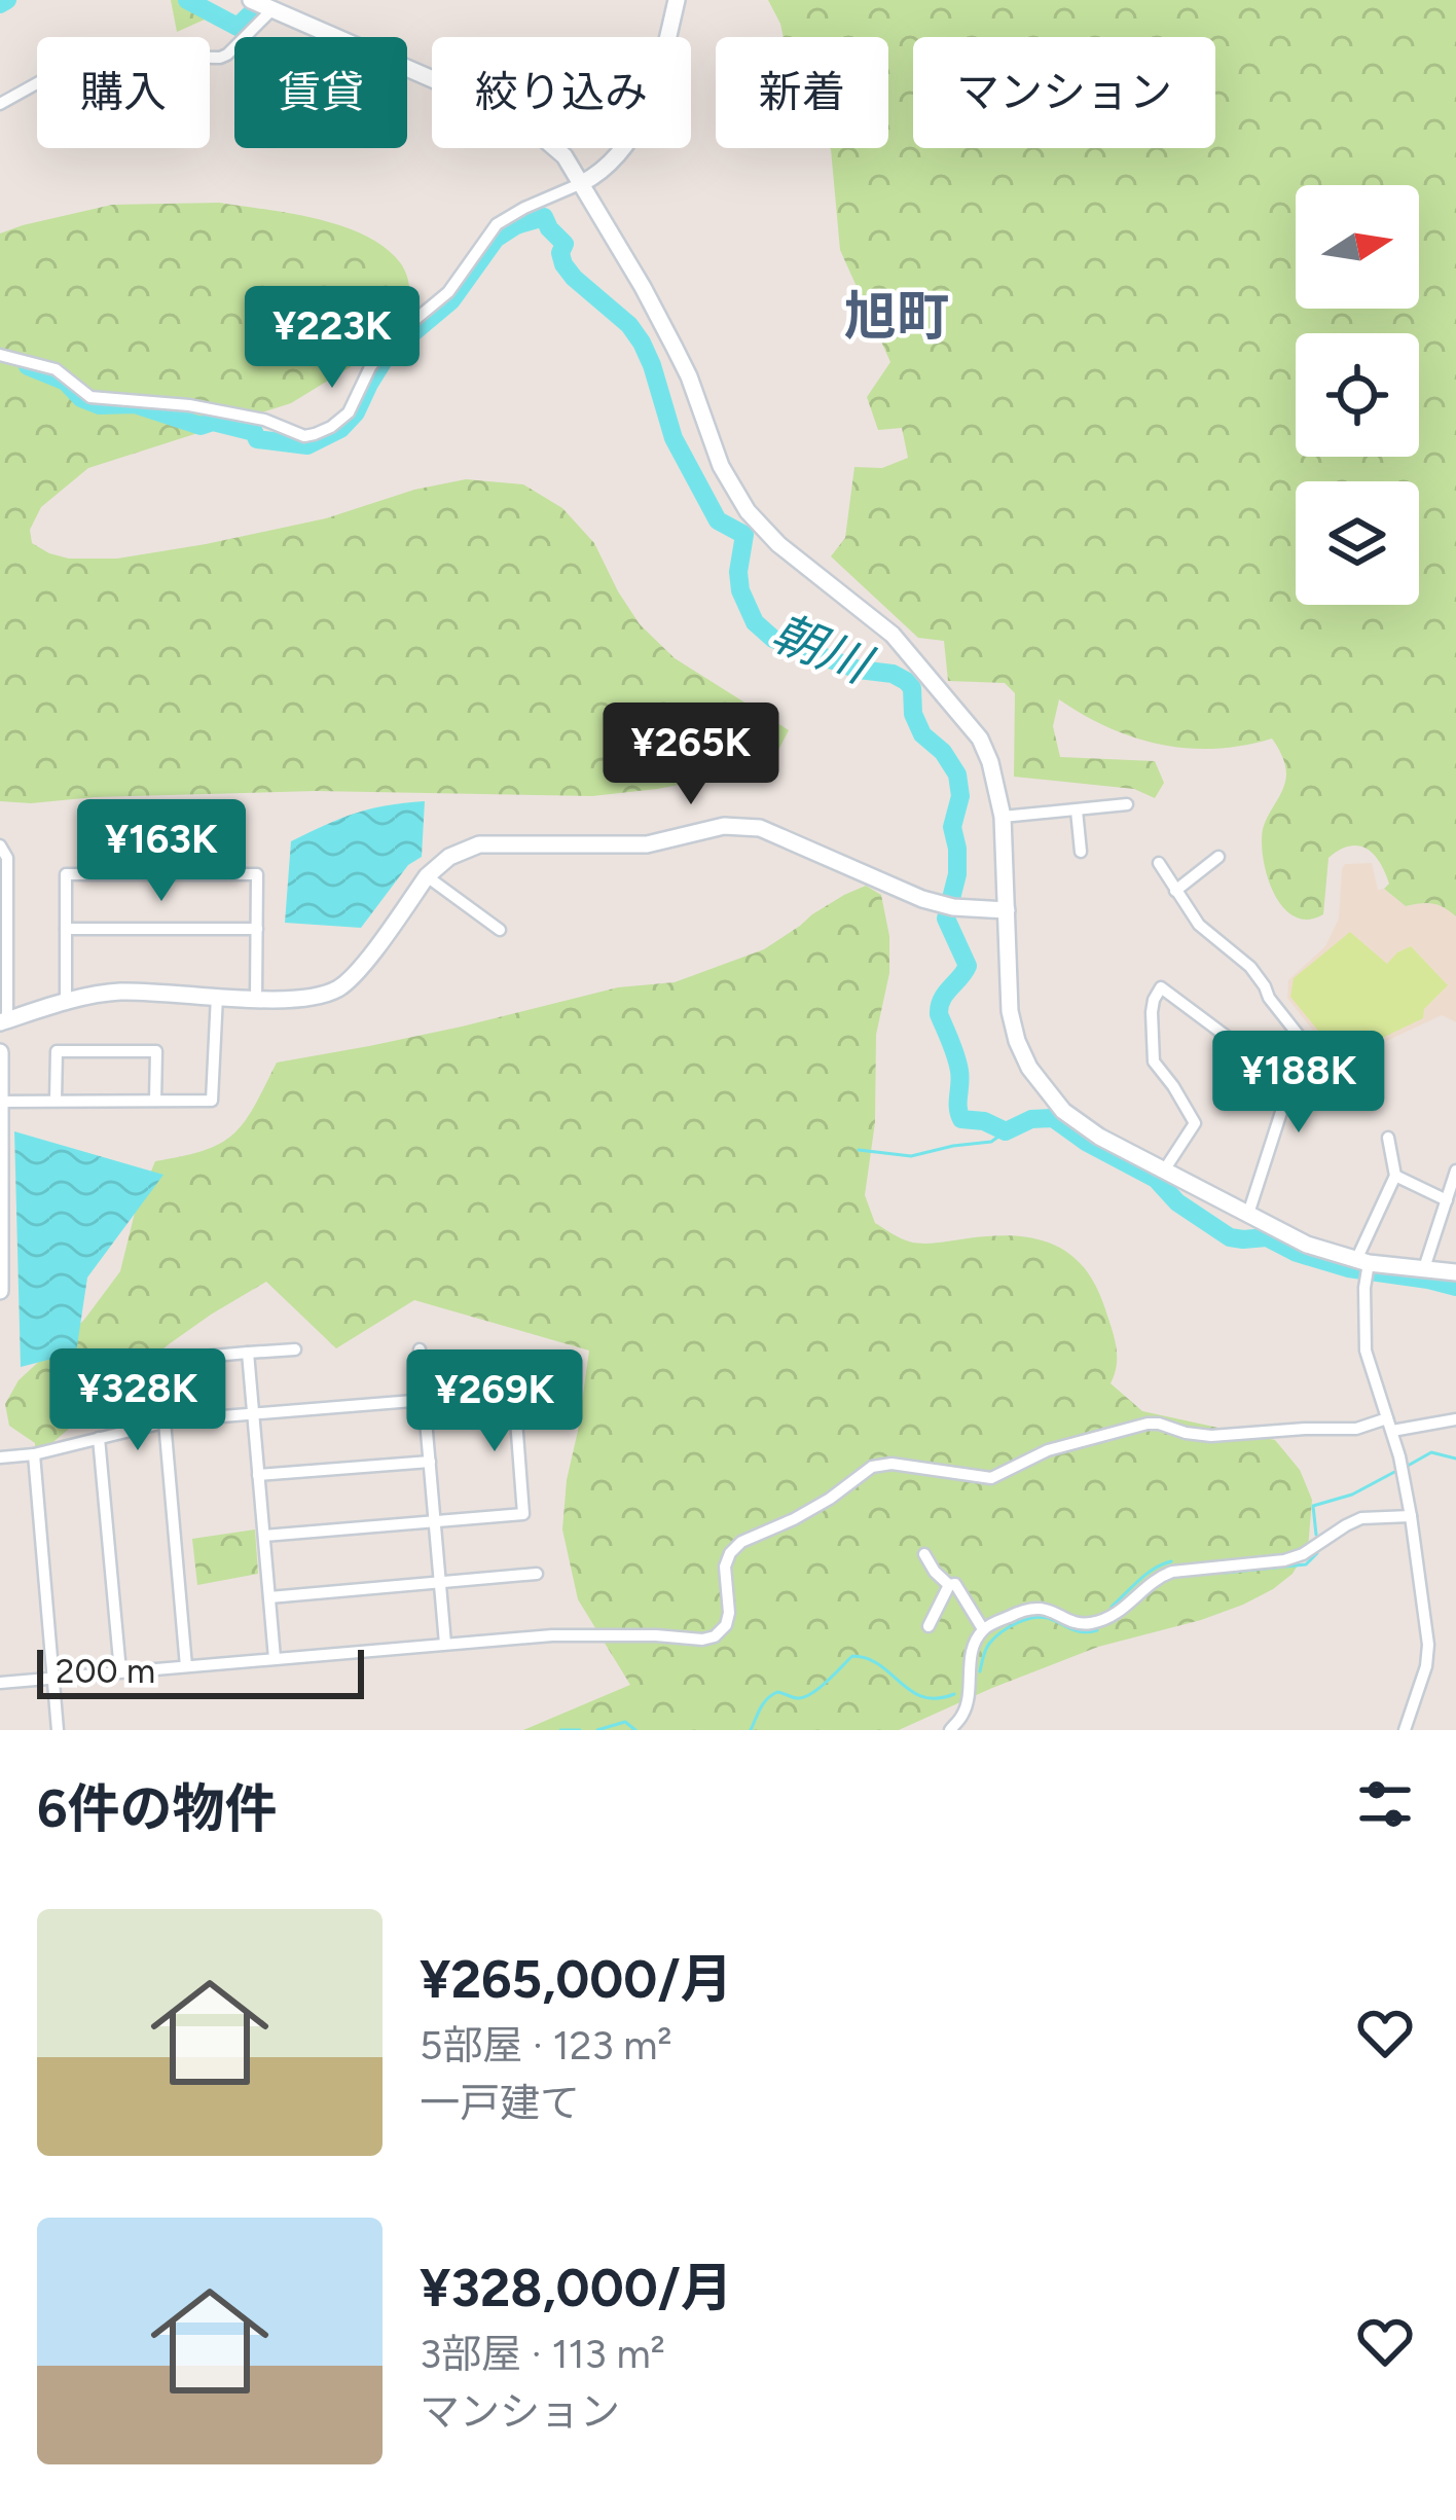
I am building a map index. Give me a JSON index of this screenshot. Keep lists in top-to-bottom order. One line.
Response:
{"districts":["旭町"],"water":["朝川"],"scale_bar":"200 m","north":"right","page":{"chip":["購入","賃貸","絞り込み","新着","マンション"],"price":["¥223K","¥265K","¥163K","¥188K","¥328K","¥269K"],"scale":"200 m","heading":"6件の物件","list":[{"name":"¥265,000/月","note":"5部屋 · 123 m² · 一戸建て"},{"name":"¥328,000/月","note":"3部屋 · 113 m² · マンション"}]}}
